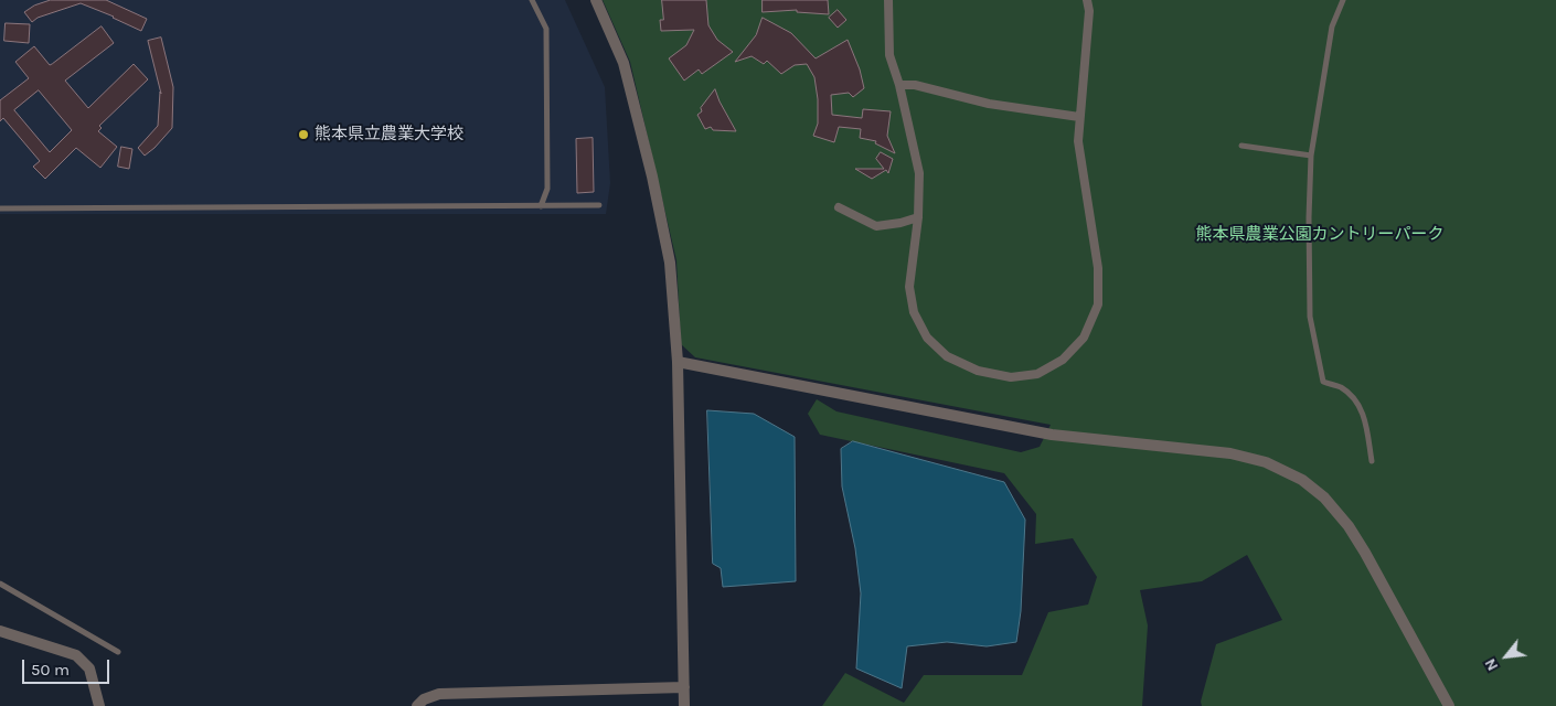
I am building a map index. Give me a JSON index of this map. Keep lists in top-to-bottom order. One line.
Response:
{"parks":["熊本県農業公園カントリーパーク"],"places":["熊本県立農業大学校"],"scale_bar":"50 m","north":"bottom left"}
